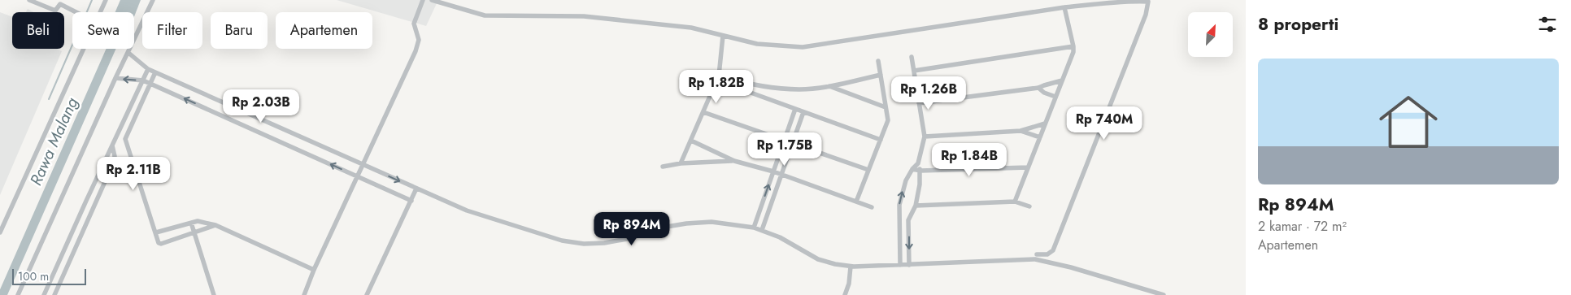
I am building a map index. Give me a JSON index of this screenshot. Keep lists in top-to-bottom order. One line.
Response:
{"water":["Rawa Malang"],"scale_bar":"100 m","north":"top right","page":{"heading":"8 properti","chip":["Beli","Sewa","Filter","Baru","Apartemen"],"list":[{"name":"Rp 894M","note":"2 kamar · 72 m² · Apartemen"}],"price":["Rp 1.82B","Rp 1.26B","Rp 2.03B","Rp 740M","Rp 1.75B","Rp 1.84B","Rp 2.11B","Rp 894M"],"scale":"100 m"}}
